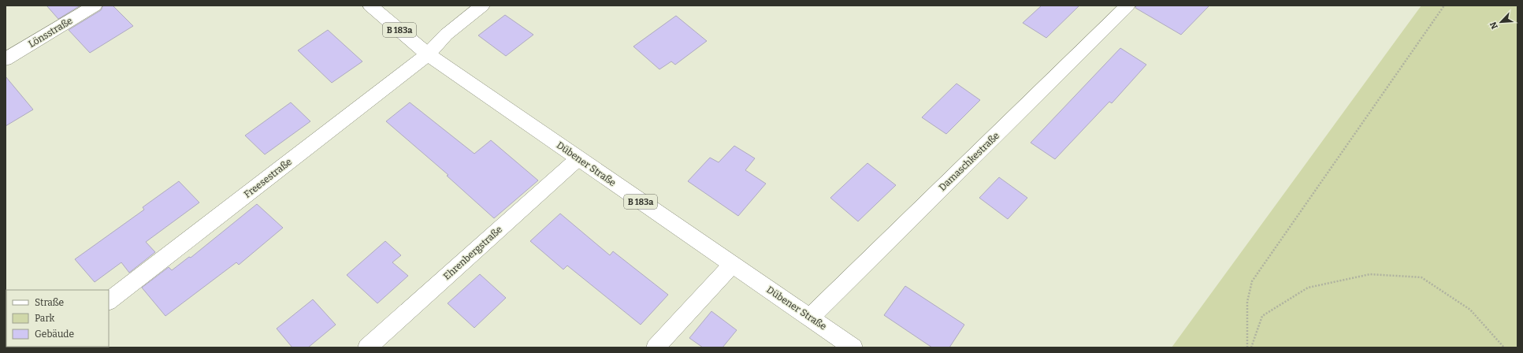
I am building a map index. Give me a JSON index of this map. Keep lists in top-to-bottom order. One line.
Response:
{"streets":{"street":["B 183a","Lönsstraße","Damaschkestraße","Dübener Straße","Freesestraße","Ehrenbergstraße"]},"crossings":[["Damaschkestraße","Dübener Straße"],["Dübener Straße","Freesestraße"],["Dübener Straße","Ehrenbergstraße"]],"legend":["Straße","Park","Gebäude"],"north":"bottom left"}
